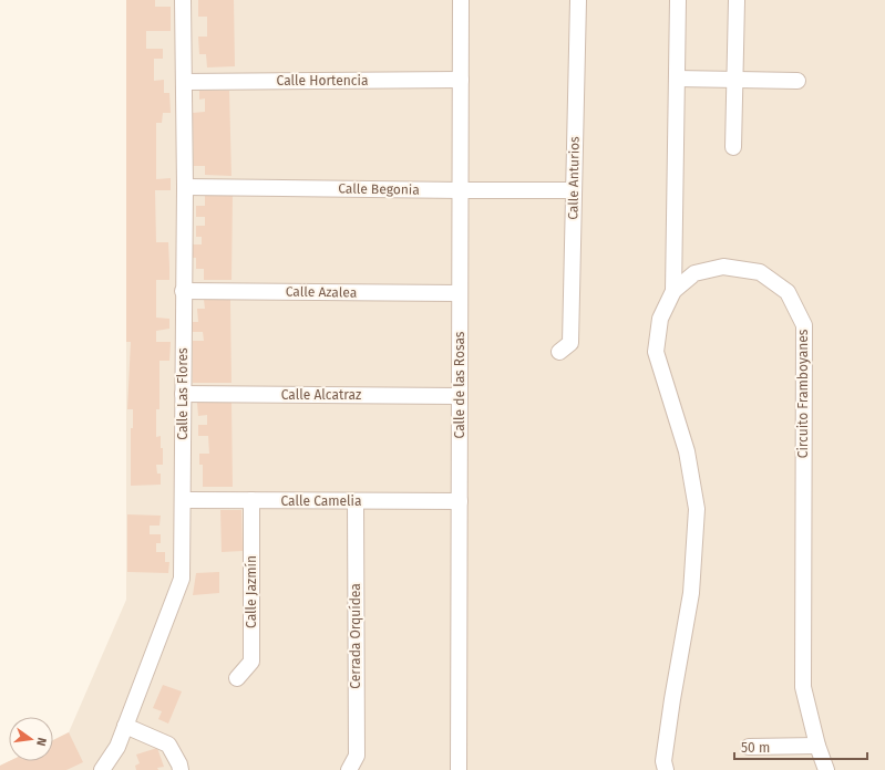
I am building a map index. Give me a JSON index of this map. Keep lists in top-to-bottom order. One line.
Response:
{"streets":{"street":["Calle Hortencia","Calle Anturios","Calle Begonia","Calle Azalea","Calle de las Rosas","Calle Las Flores","Circuito Framboyanes","Calle Alcatraz","Calle Camelia","Calle Jazmín","Cerrada Orquídea"]},"crossings":[["Calle Hortencia","Calle de las Rosas"],["Calle Hortencia","Calle Las Flores"],["Calle Anturios","Calle Begonia"],["Calle Begonia","Calle de las Rosas"],["Calle Begonia","Calle Las Flores"],["Calle Azalea","Calle de las Rosas"],["Calle Azalea","Calle Las Flores"],["Calle de las Rosas","Calle Alcatraz"],["Calle de las Rosas","Calle Camelia"],["Calle Las Flores","Calle Alcatraz"],["Calle Las Flores","Calle Camelia"],["Calle Camelia","Calle Jazmín"],["Calle Camelia","Cerrada Orquídea"]],"scale_bar":"50 m","north":"right"}
